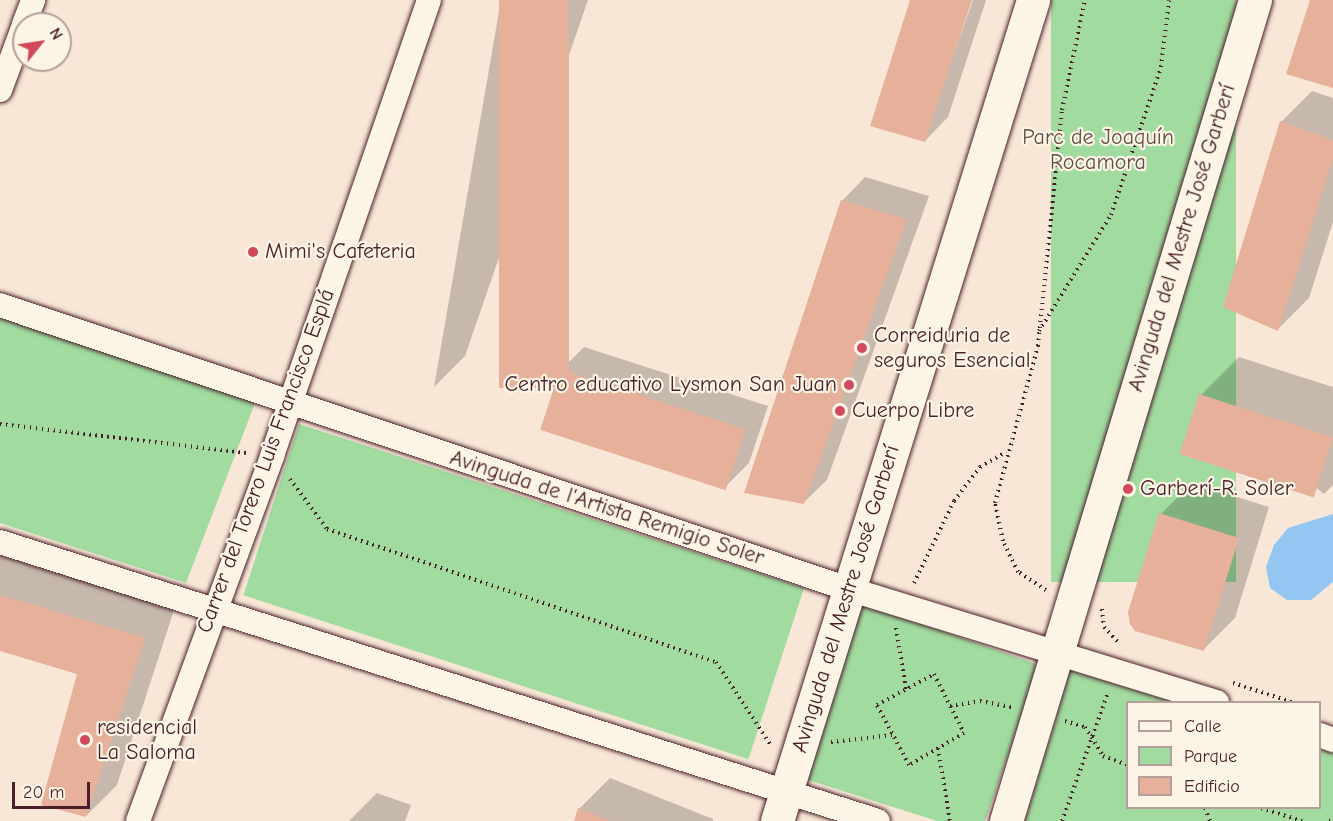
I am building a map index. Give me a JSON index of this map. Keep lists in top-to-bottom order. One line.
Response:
{"streets":{"street":["Avinguda del Mestre José Garberí","Carrer del Torero Luis Francisco Esplá","Avinguda de l'Artista Remigio Soler"]},"crossings":[["Avinguda del Mestre José Garberí","Avinguda de l'Artista Remigio Soler"],["Carrer del Torero Luis Francisco Esplá","Avinguda de l'Artista Remigio Soler"]],"parks":["Parc de Joaquín Rocamora"],"places":["Mimi's Cafeteria","Correiduria de seguros Esencial","Centro educativo Lysmon San Juan","Cuerpo Libre","Garberí-R. Soler","residencial La Saloma"],"legend":["Calle","Parque","Edificio"],"scale_bar":"20 m","north":"top right"}
